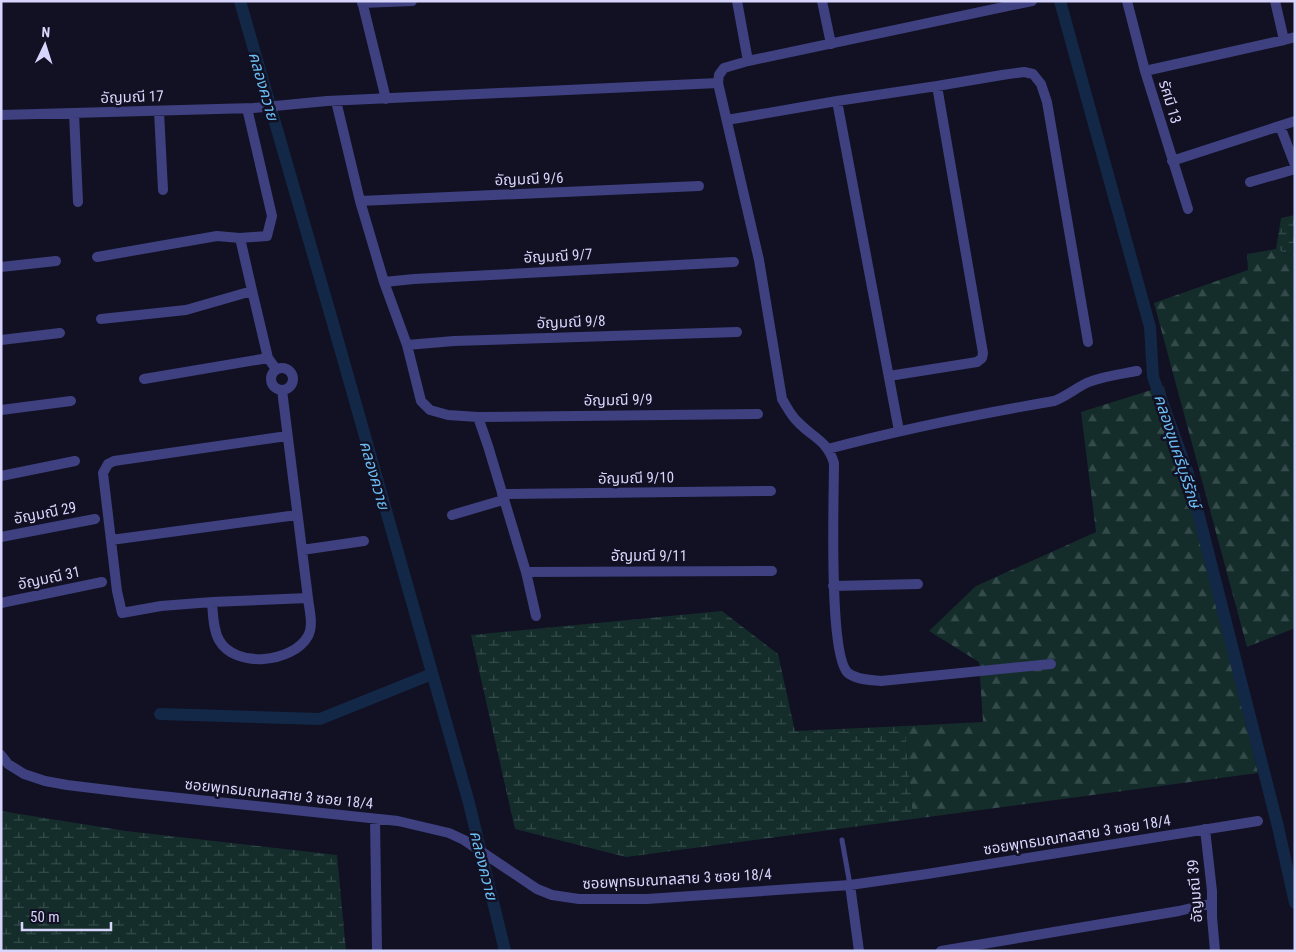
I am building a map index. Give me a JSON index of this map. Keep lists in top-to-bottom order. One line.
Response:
{"streets":{"street":["อัญมณี 17","รัศมี 13","อัญมณี 9/6","อัญมณี 9/7","อัญมณี 9/8","อัญมณี 9/9","อัญมณี 9/10","อัญมณี 29","อัญมณี 9/11","อัญมณี 31","ซอยพุทธมณฑลสาย 3 ซอย 18/4","อัญมณี 39"]},"crossings":[["อัญมณี 17","อัญมณี 9/9"],["อัญมณี 9/6","อัญมณี 9/9"],["อัญมณี 9/7","อัญมณี 9/9"],["อัญมณี 9/8","อัญมณี 9/9"],["ซอยพุทธมณฑลสาย 3 ซอย 18/4","อัญมณี 39"]],"water":["คลองควาย","คลองขุนศรีบุรีรักษ์"],"scale_bar":"50 m","north":"top"}
